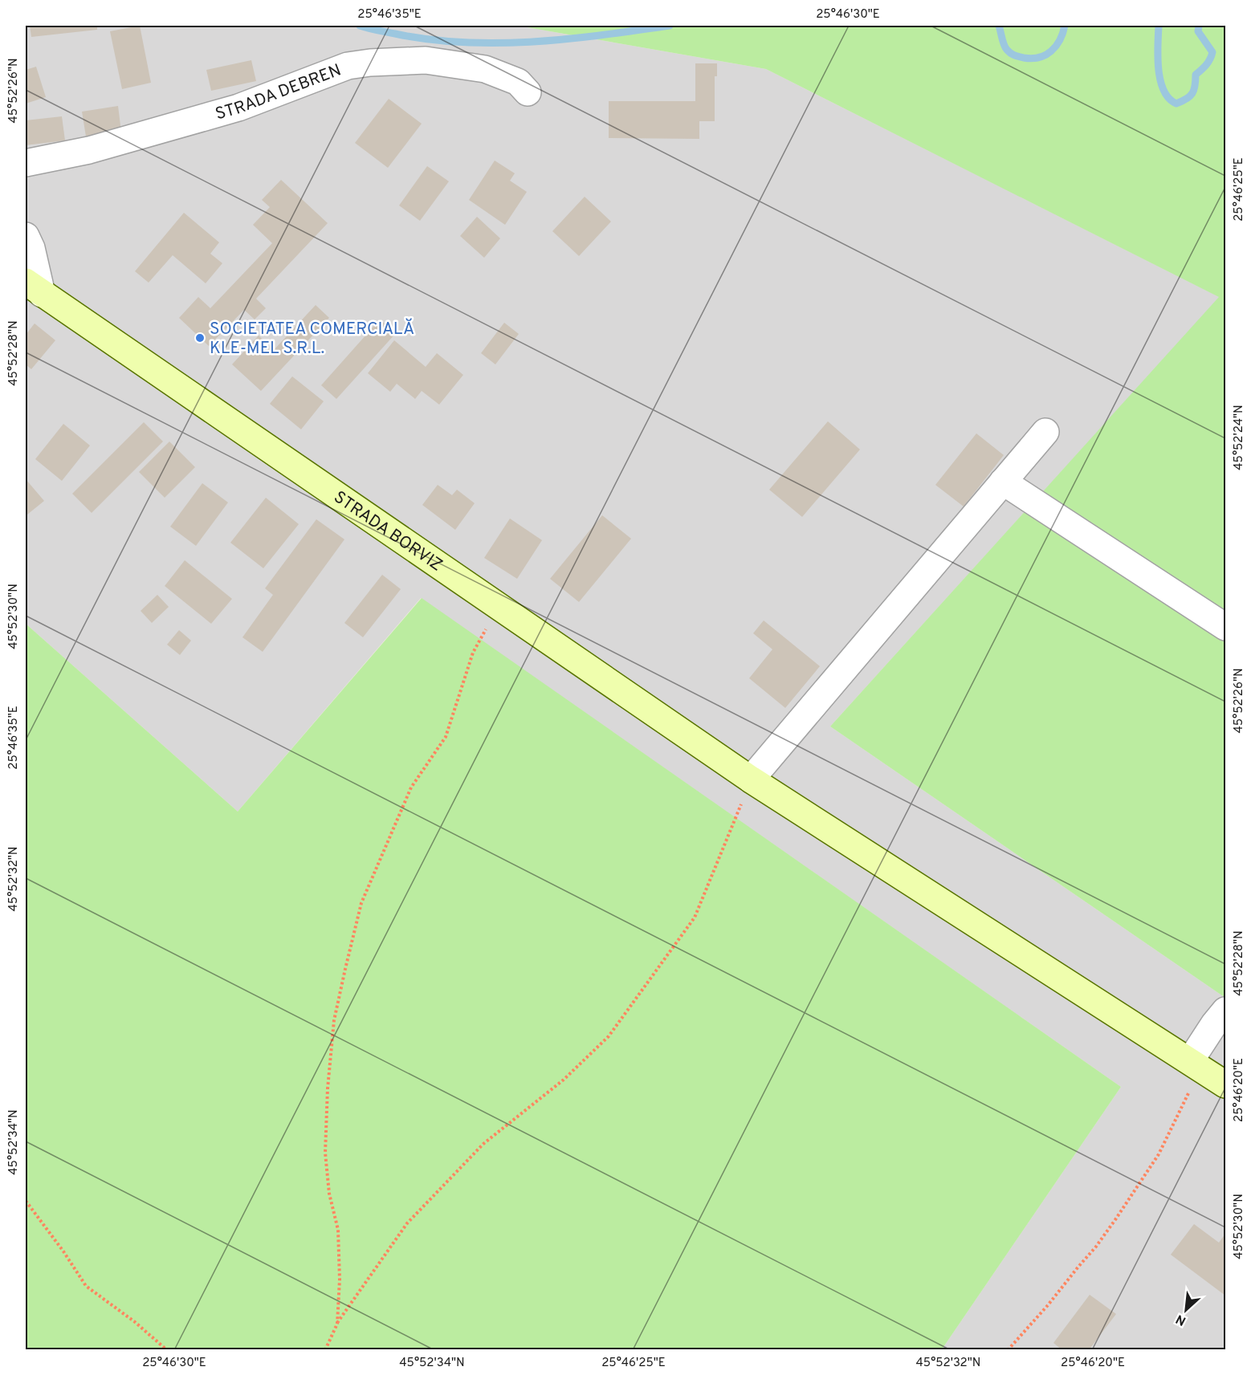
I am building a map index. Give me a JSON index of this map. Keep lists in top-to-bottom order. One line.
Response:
{"streets":{"main road":["STRADA BORVIZ"],"street":["STRADA DEBREN"]},"places":["SOCIETATEA COMERCIALĂ KLE-MEL S.R.L."],"north":"bottom left","coordinates":["25°46'35\"E","25°46'30\"E","45°52'26\"N","25°46'25\"E","45°52'28\"N","45°52'24\"N","45°52'30\"N","45°52'32\"N","25°46'20\"E","45°52'34\"N"]}
